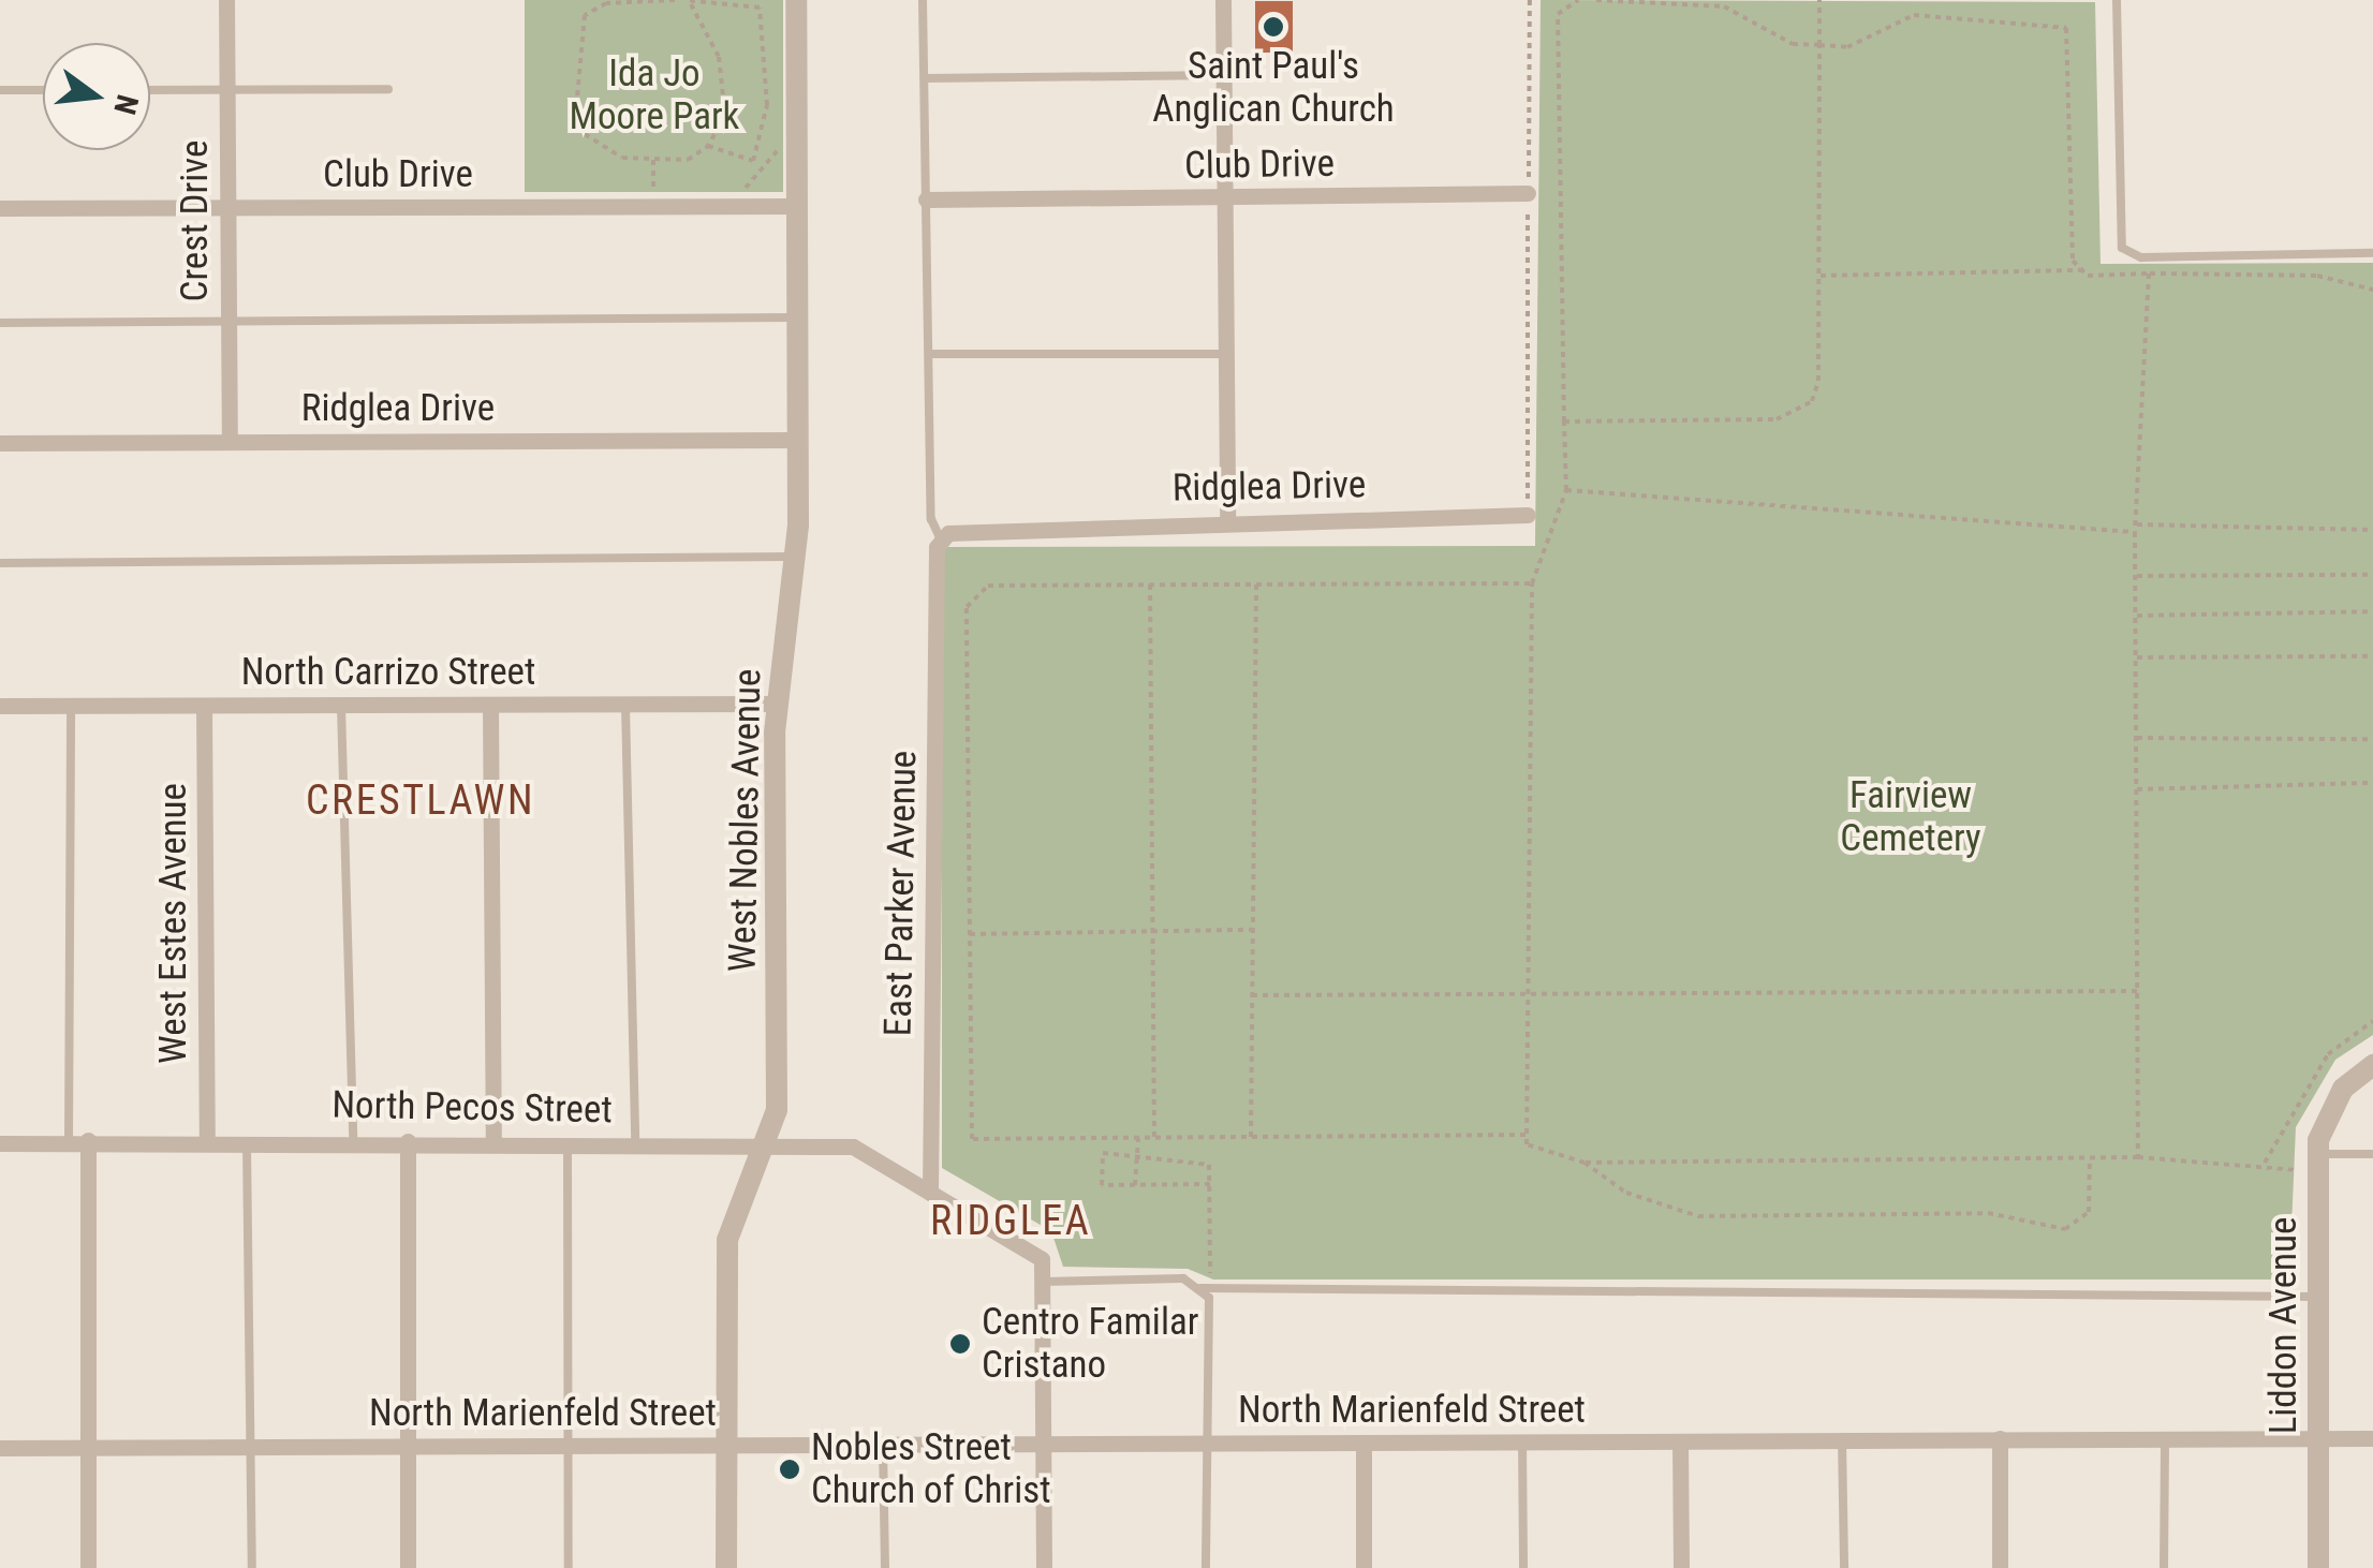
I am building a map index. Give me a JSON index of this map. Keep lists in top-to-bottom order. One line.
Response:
{"streets":{"street":["Club Drive","Crest Drive","Ridglea Drive","North Carrizo Street","West Nobles Avenue","East Parker Avenue","West Estes Avenue","North Pecos Street","Liddon Avenue","North Marienfeld Street"]},"crossings":[["Club Drive","Crest Drive"],["Club Drive","West Nobles Avenue"],["Crest Drive","Ridglea Drive"],["Ridglea Drive","West Nobles Avenue"],["Ridglea Drive","East Parker Avenue"],["North Carrizo Street","West Nobles Avenue"],["North Carrizo Street","West Estes Avenue"],["West Nobles Avenue","North Pecos Street"],["West Nobles Avenue","North Marienfeld Street"],["East Parker Avenue","North Pecos Street"],["West Estes Avenue","North Pecos Street"],["Liddon Avenue","North Marienfeld Street"]],"districts":["CRESTLAWN","RIDGLEA"],"parks":["Ida Jo Moore Park","Fairview Cemetery"],"places":["Saint Paul's Anglican Church","Centro Familar Cristano","Nobles Street Church of Christ"],"north":"right"}
